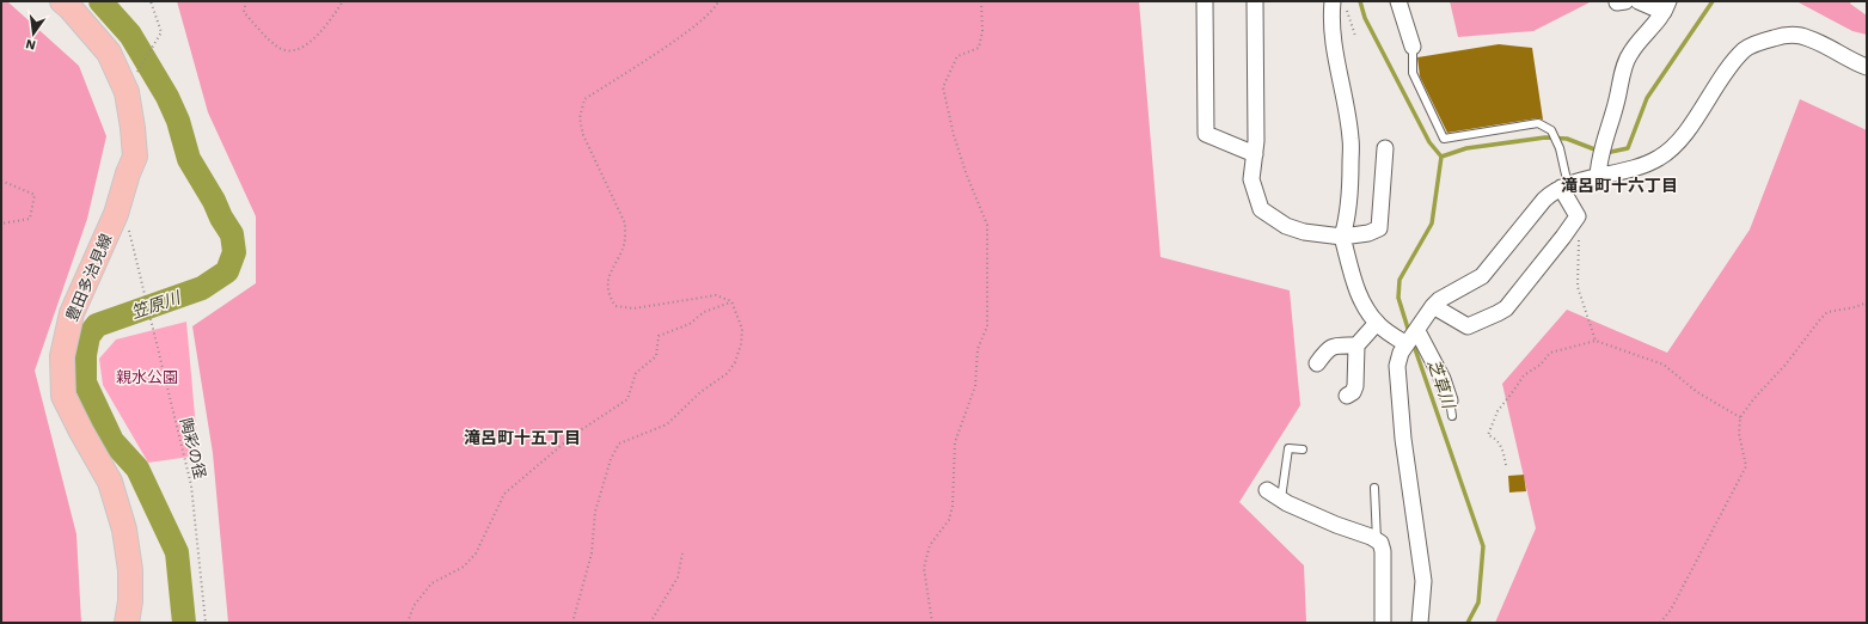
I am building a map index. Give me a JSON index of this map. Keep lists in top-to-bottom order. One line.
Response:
{"streets":{"main road":["豊田多治見線"],"path":["陶彩の径"]},"districts":["滝呂町十六丁目","滝呂町十五丁目"],"water":["笠原川","芝草川"],"parks":["親水公園"],"north":"bottom"}
